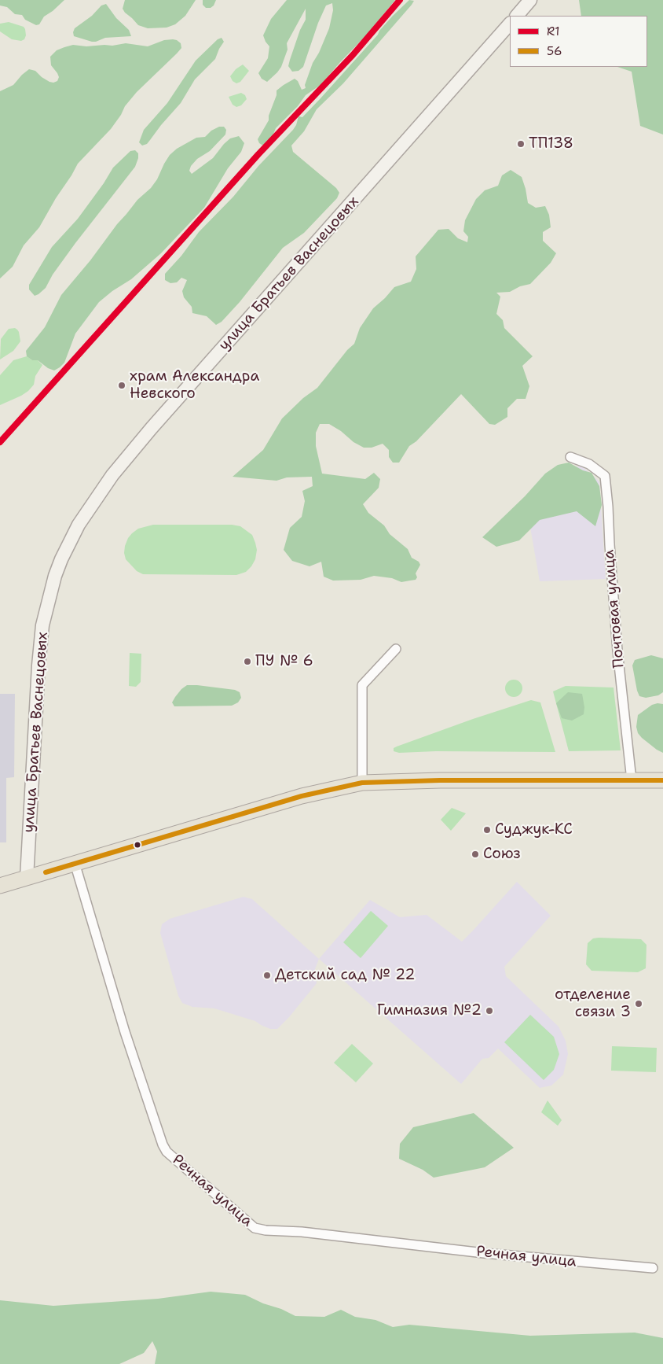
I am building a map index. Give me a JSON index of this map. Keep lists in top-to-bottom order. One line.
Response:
{"streets":{"main road":["улица Братьев Васнецовых"],"street":["Почтовая улица","Речная улица"]},"places":["ТП138","храм Александра Невского","ПУ № 6","Суджук-КС","Союз","Детский сад № 22","отделение связи 3","Гимназия №2"],"lines":["transit line R1","transit line 56"],"legend":["R1","56"]}
